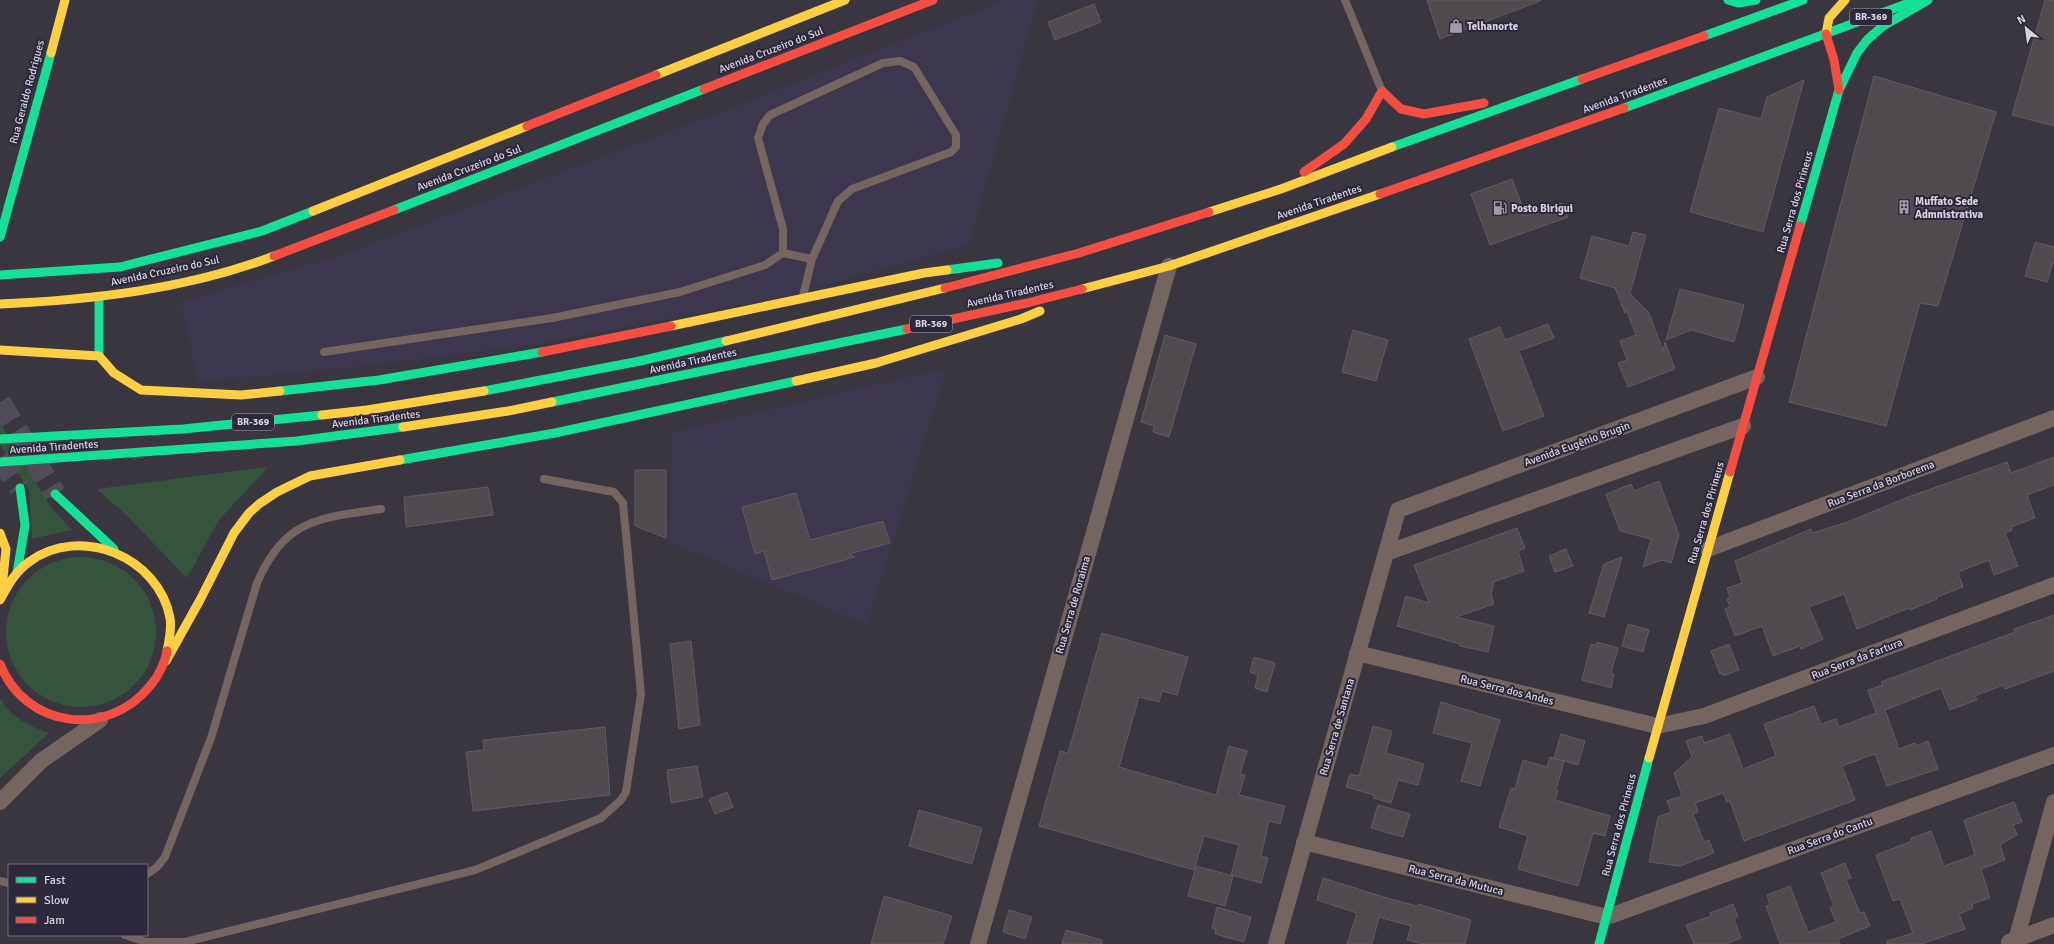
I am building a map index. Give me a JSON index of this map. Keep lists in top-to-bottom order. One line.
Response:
{"streets":{"main road":["BR-369","Avenida Cruzeiro do Sul","Rua Geraldo Rodrigues","Avenida Tiradentes","Rua Serra dos Pirineus"],"street":["Avenida Eugênio Brugin","Rua Serra da Borborema","Rua Serra de Roraima","Rua Serra da Fartura","Rua Serra dos Andes","Rua Serra de Santana","Rua Serra do Cantu","Rua Serra da Mutuca"]},"crossings":[["Avenida Tiradentes","Rua Serra de Roraima"],["Rua Serra dos Pirineus","Avenida Eugênio Brugin"],["Rua Serra dos Pirineus","Rua Serra da Borborema"],["Rua Serra dos Pirineus","Rua Serra da Fartura"],["Rua Serra dos Pirineus","Rua Serra dos Andes"],["Rua Serra dos Pirineus","Rua Serra do Cantu"],["Rua Serra dos Pirineus","Rua Serra da Mutuca"],["Avenida Eugênio Brugin","Rua Serra de Santana"],["Rua Serra da Fartura","Rua Serra dos Andes"],["Rua Serra dos Andes","Rua Serra de Santana"],["Rua Serra de Santana","Rua Serra da Mutuca"],["Rua Serra do Cantu","Rua Serra da Mutuca"]],"places":{"shop":["Telhanorte"],"building":["Muffato Sede Admnistrativa"],"fuel station":["Posto Birigui"]},"legend":["Fast","Slow","Jam"],"north":"top left"}
